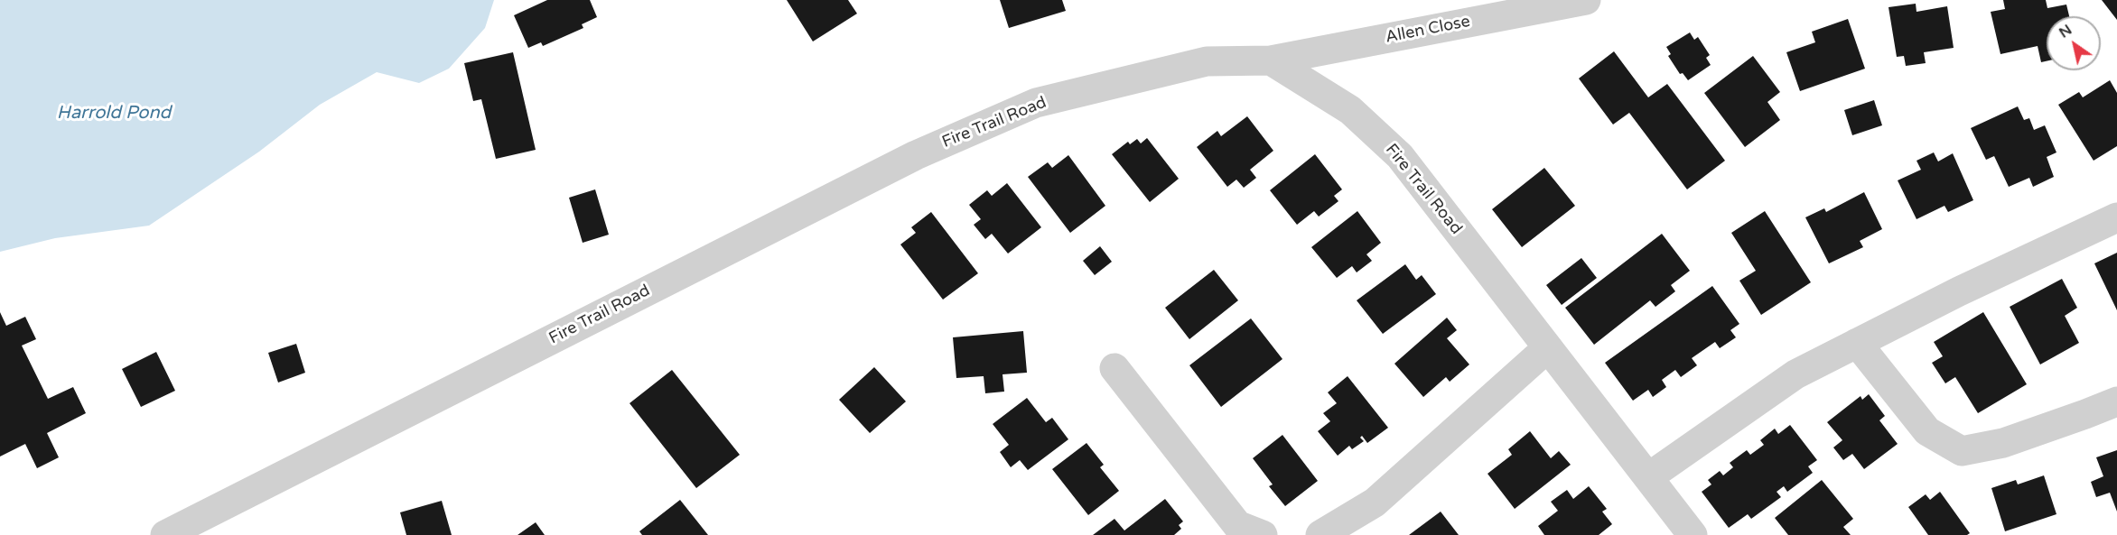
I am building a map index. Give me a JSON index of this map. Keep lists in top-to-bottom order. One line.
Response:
{"streets":{"street":["Allen Close","Fire Trail Road"]},"crossings":[["Allen Close","Fire Trail Road"]],"water":["Harrold Pond"],"north":"top left"}
